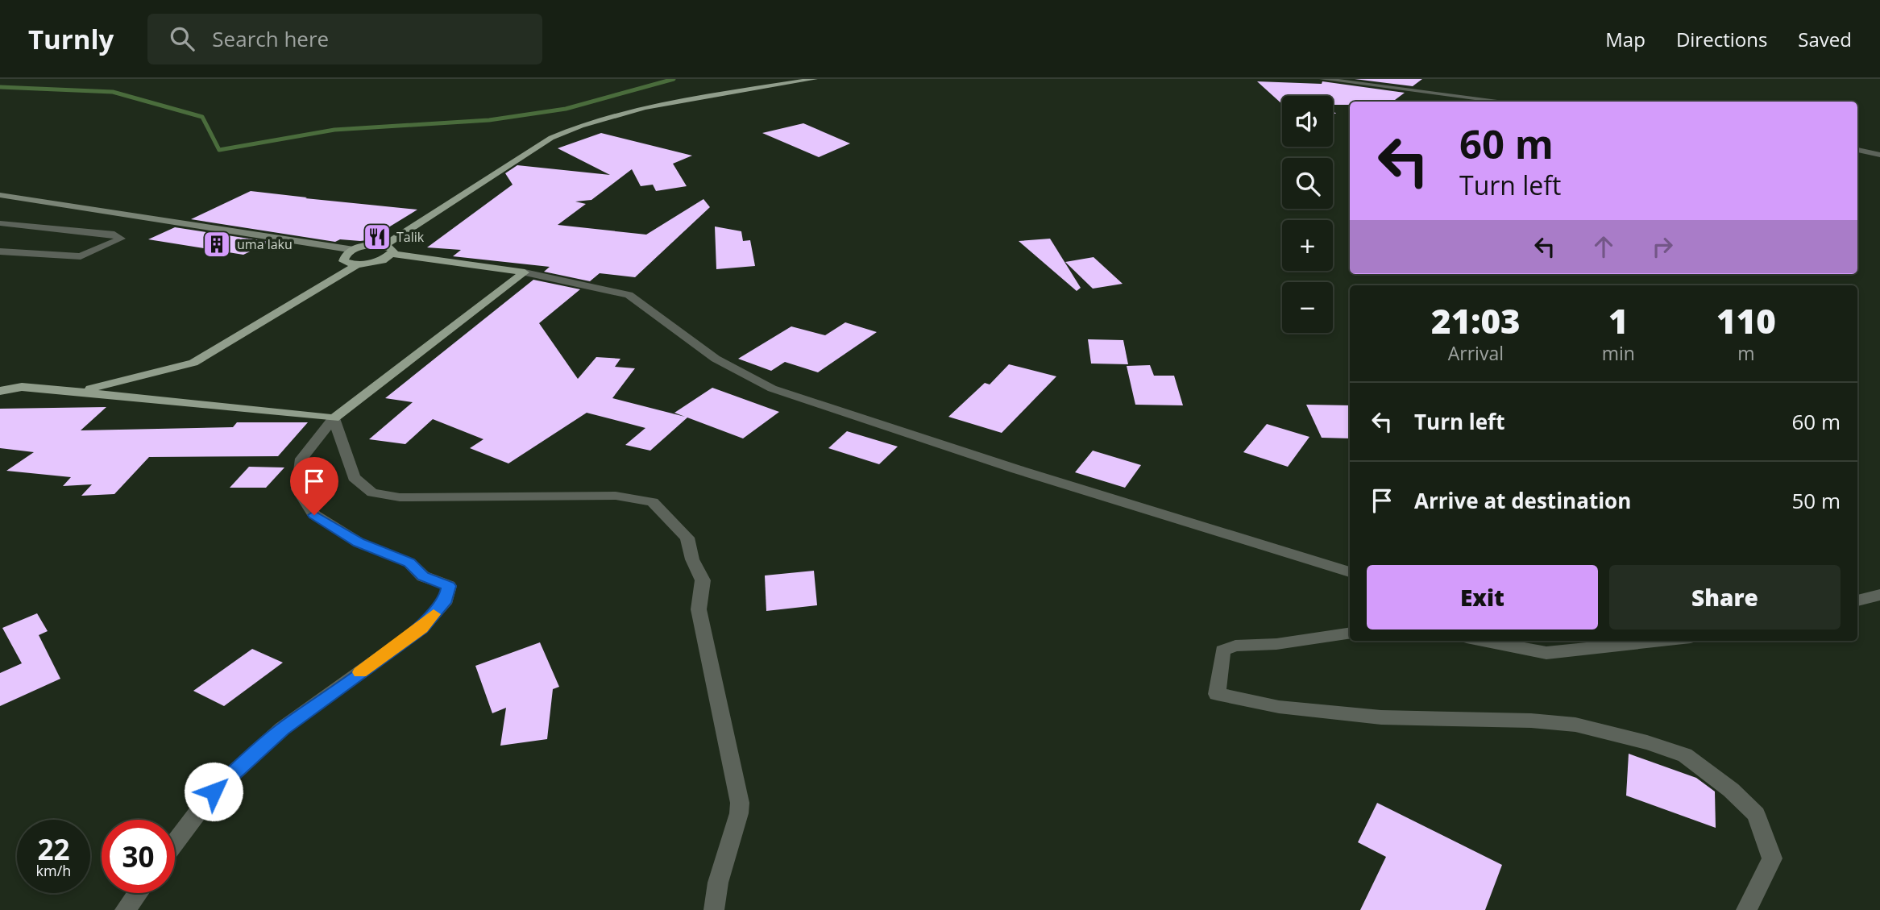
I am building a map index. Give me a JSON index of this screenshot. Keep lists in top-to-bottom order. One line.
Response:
{"places":{"restaurant":["Talik"],"building":["uma laku"]},"page":{"header":"Turnly","search":"Search here","nav":["Map","Directions","Saved"],"map_buttons":["+","−"],"turn":["60 m","Turn left"],"eta":["21:03","Arrival","1","min","110","m"],"list":[{"name":"Turn left","value":"60 m"},{"name":"Arrive at destination","value":"50 m"}],"buttons":["Exit","Share"],"speed":"22 km/h","limit":"30"}}
